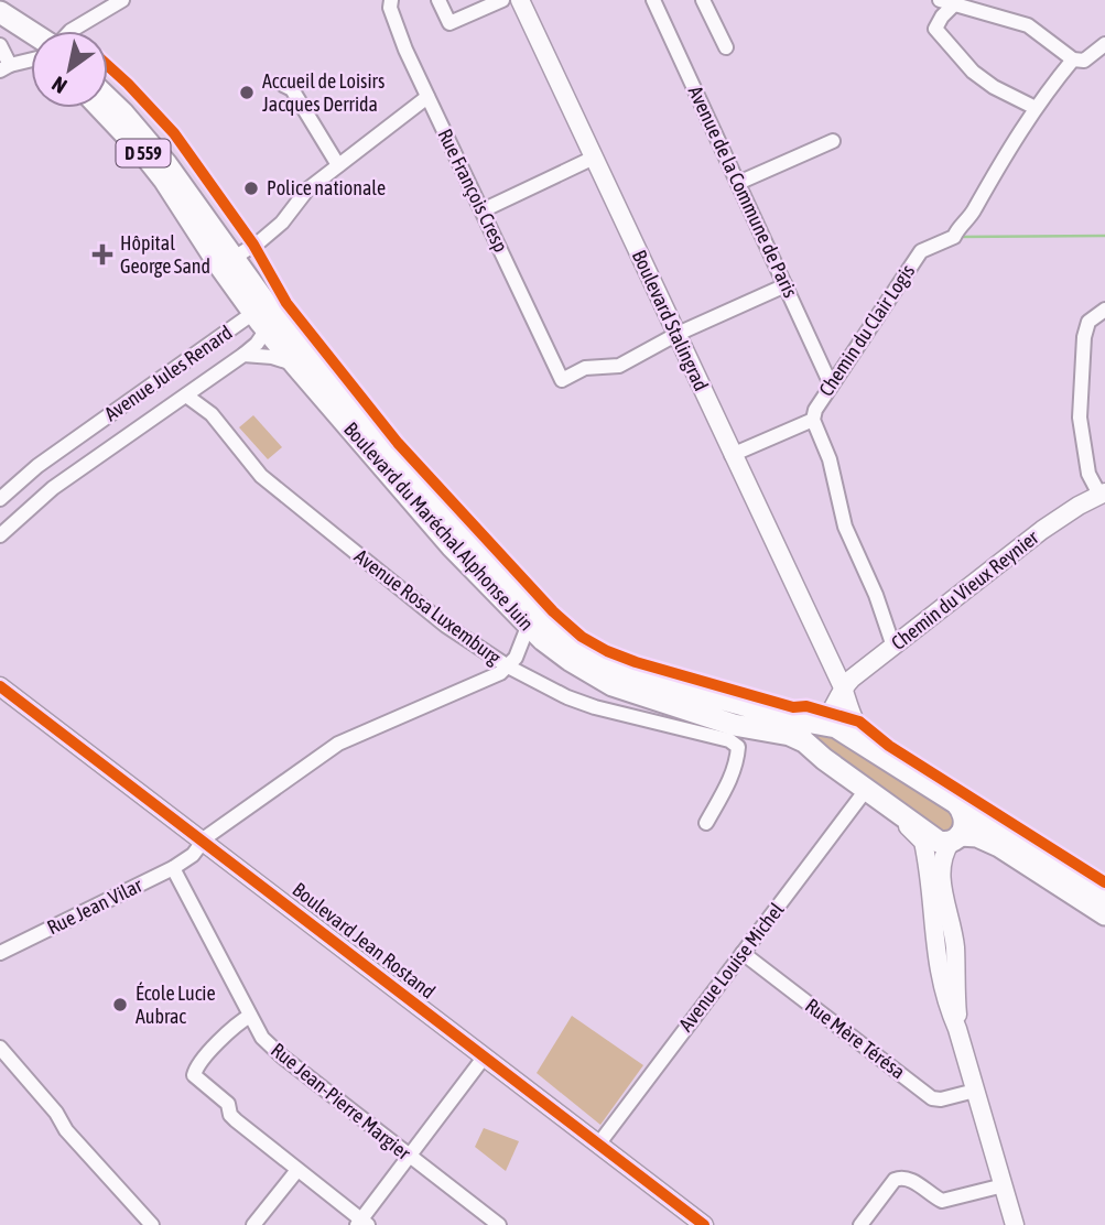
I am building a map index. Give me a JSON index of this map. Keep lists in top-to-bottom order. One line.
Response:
{"streets":{"main road":["D 559","Boulevard du Maréchal Alphonse Juin"],"street":["Rue François Cresp","Avenue de la Commune de Paris","Boulevard Stalingrad","Chemin du Clair Logis","Avenue Jules Renard","Chemin du Vieux Reynier","Avenue Rosa Luxemburg","Rue Jean Vilar","Boulevard Jean Rostand","Avenue Louise Michel","Rue Mère Térésa","Rue Jean-Pierre Margier"]},"crossings":[["Rue François Cresp","Boulevard Stalingrad"],["Avenue de la Commune de Paris","Chemin du Clair Logis"],["Boulevard Stalingrad","Boulevard du Maréchal Alphonse Juin"],["Boulevard Stalingrad","Chemin du Vieux Reynier"],["Chemin du Clair Logis","Chemin du Vieux Reynier"],["Avenue Jules Renard","Boulevard du Maréchal Alphonse Juin"],["Avenue Jules Renard","Avenue Rosa Luxemburg"],["Boulevard du Maréchal Alphonse Juin","Avenue Louise Michel"],["Avenue Rosa Luxemburg","Rue Jean Vilar"],["Rue Jean Vilar","Boulevard Jean Rostand"],["Rue Jean Vilar","Rue Jean-Pierre Margier"],["Boulevard Jean Rostand","Avenue Louise Michel"],["Avenue Louise Michel","Rue Mère Térésa"]],"places":{"other":["Accueil de Loisirs Jacques Derrida","Police nationale","École Lucie Aubrac"],"health":["Hôpital George Sand"]},"north":"bottom left"}
